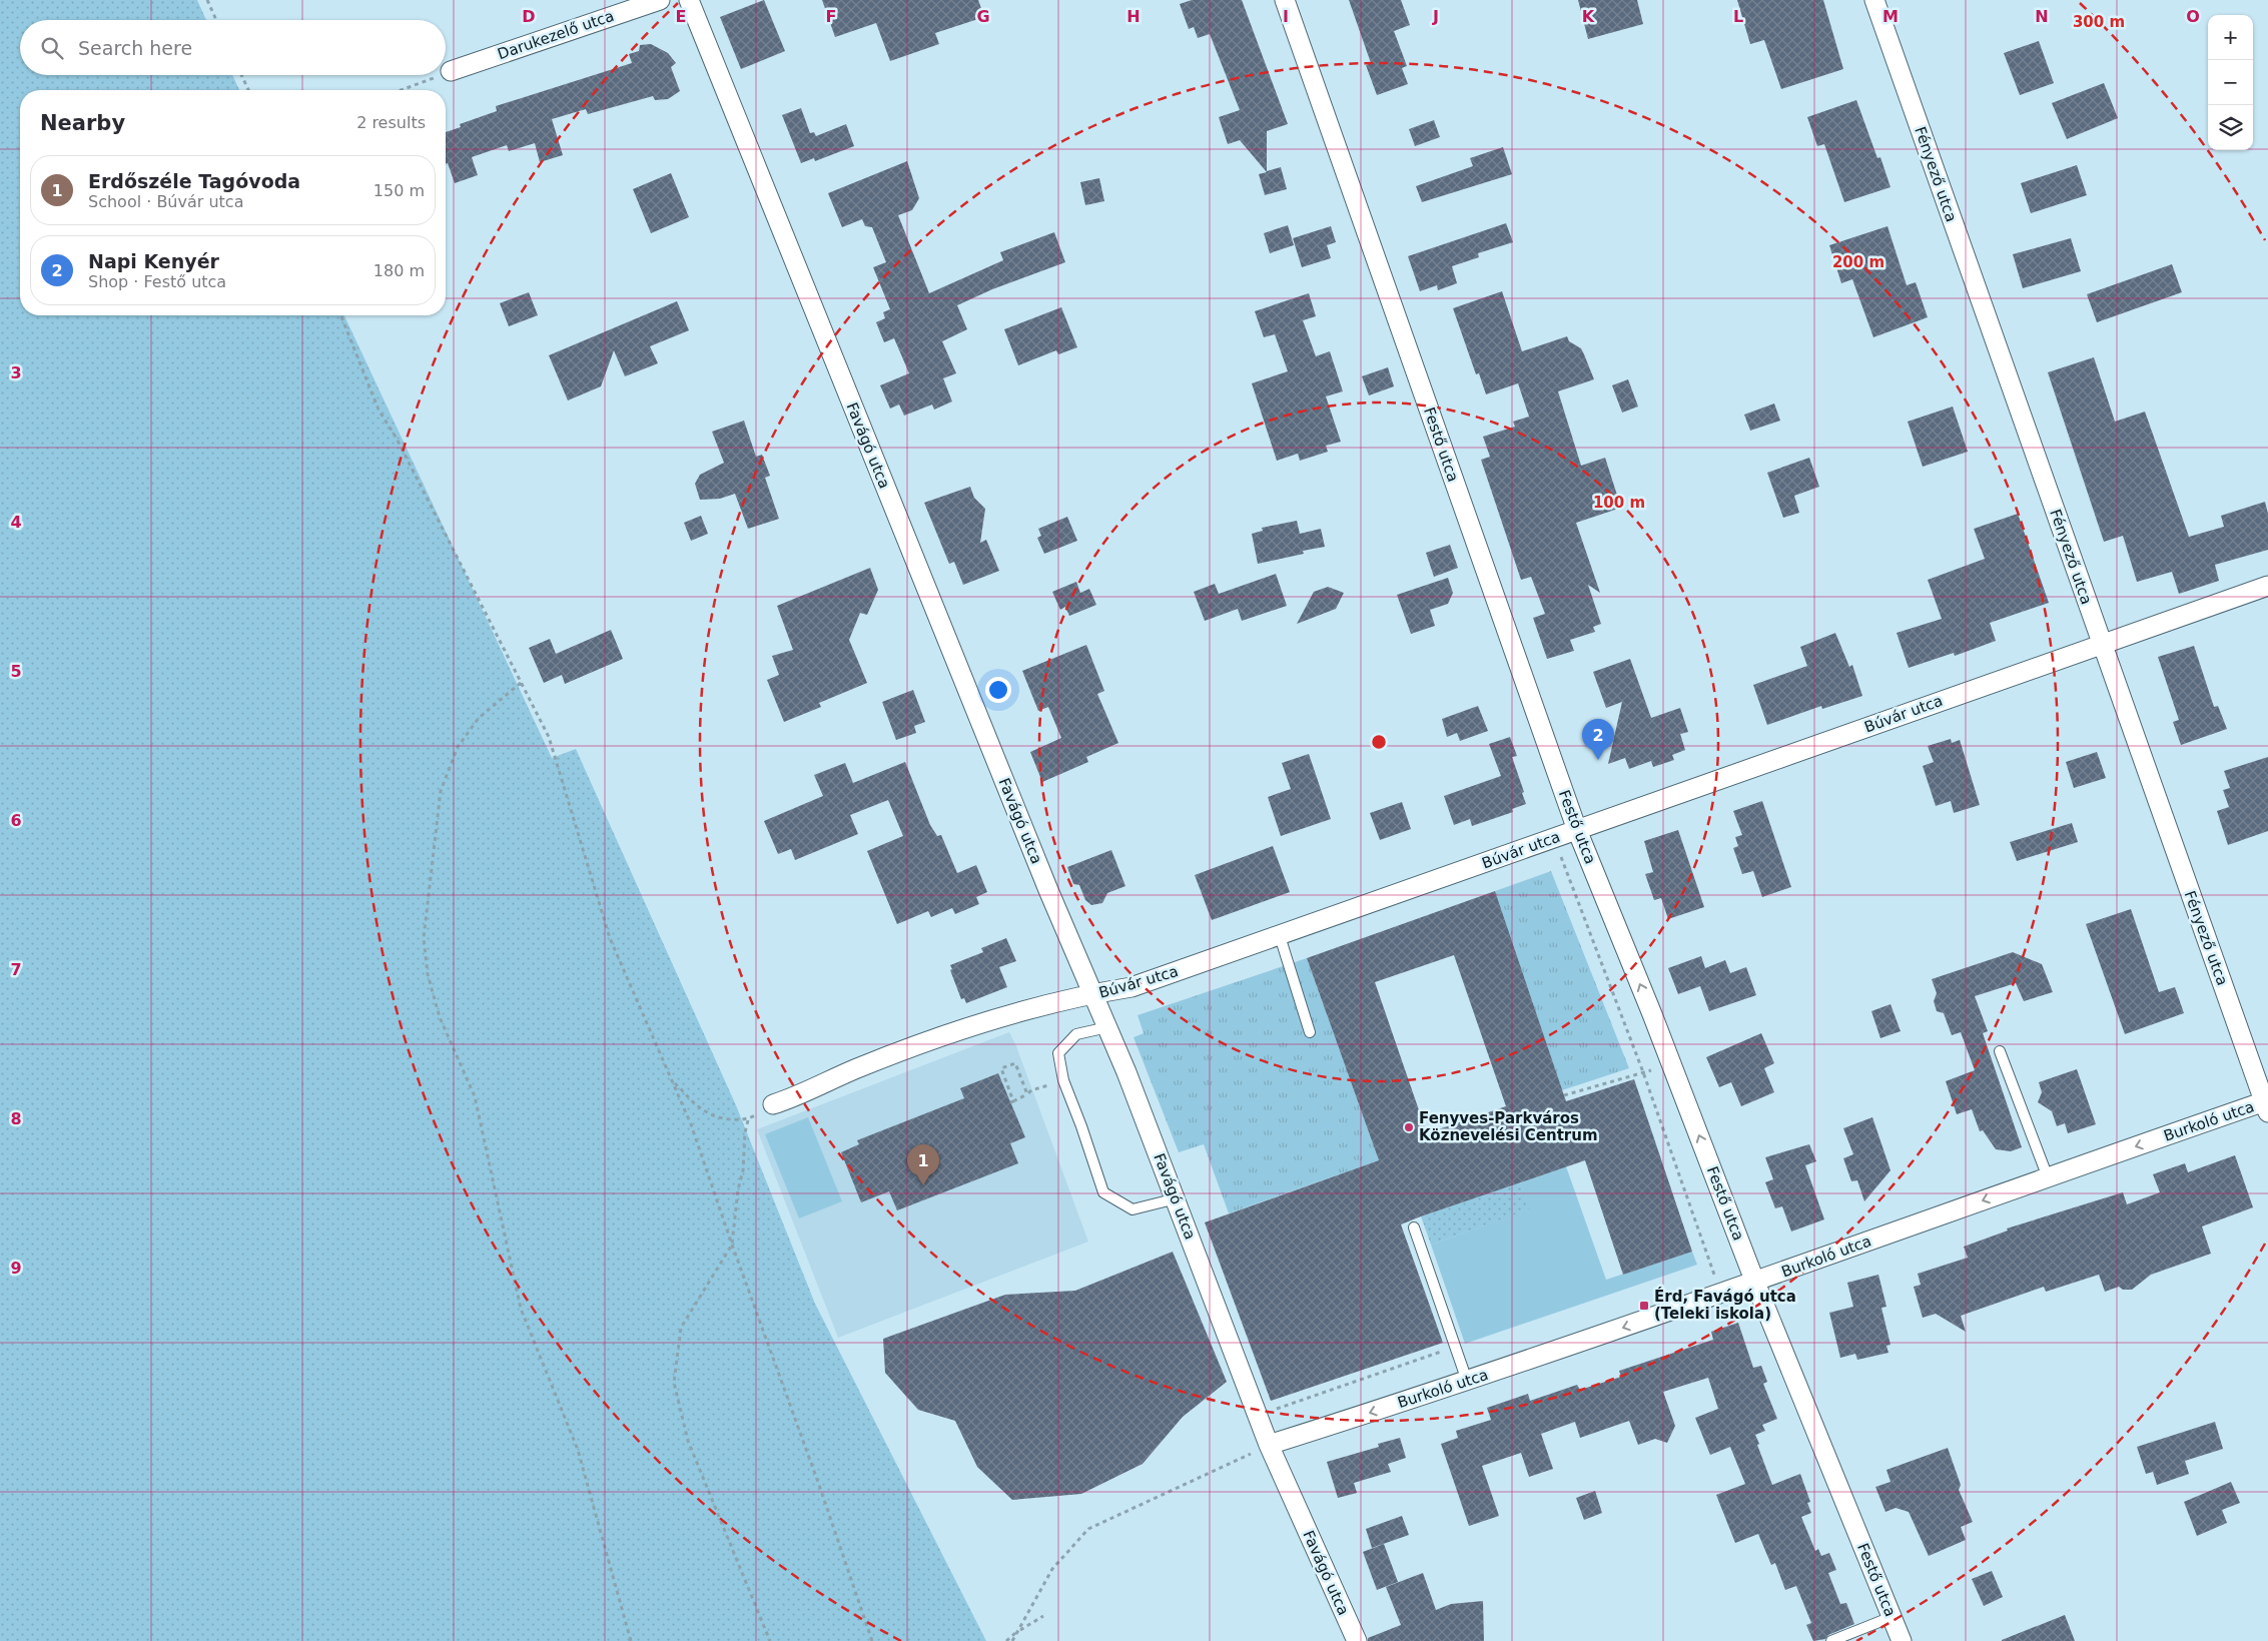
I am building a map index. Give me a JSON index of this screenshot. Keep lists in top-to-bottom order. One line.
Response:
{"streets":{"street":["Darukezelő utca","Fényező utca","Festő utca","Favágó utca","Búvár utca","Burkoló utca"]},"crossings":[["Fényező utca","Búvár utca"],["Fényező utca","Burkoló utca"],["Festő utca","Búvár utca"],["Festő utca","Burkoló utca"],["Favágó utca","Búvár utca"],["Favágó utca","Burkoló utca"]],"one_way":["Burkoló utca"],"places":{"other":["Fenyves-Parkváros Köznevelési Centrum"],"transit":["Érd, Favágó utca (Teleki iskola)"]},"page":{"map_buttons":["+","−"],"search":"Search here","heading":["Nearby","2 results"],"list":[{"mark":"1","name":"Erdőszéle Tagóvoda","note":"School · Búvár utca","value":"150 m"},{"mark":"2","name":"Napi Kenyér","note":"Shop · Festő utca","value":"180 m"}],"pins":["2","1"]},"grid":{"columns":["D","E","F","G","H","I","J","K","L","M","N","O"],"rows":["3","4","5","6","7","8","9"]},"rings":["300 m","200 m","100 m"]}
